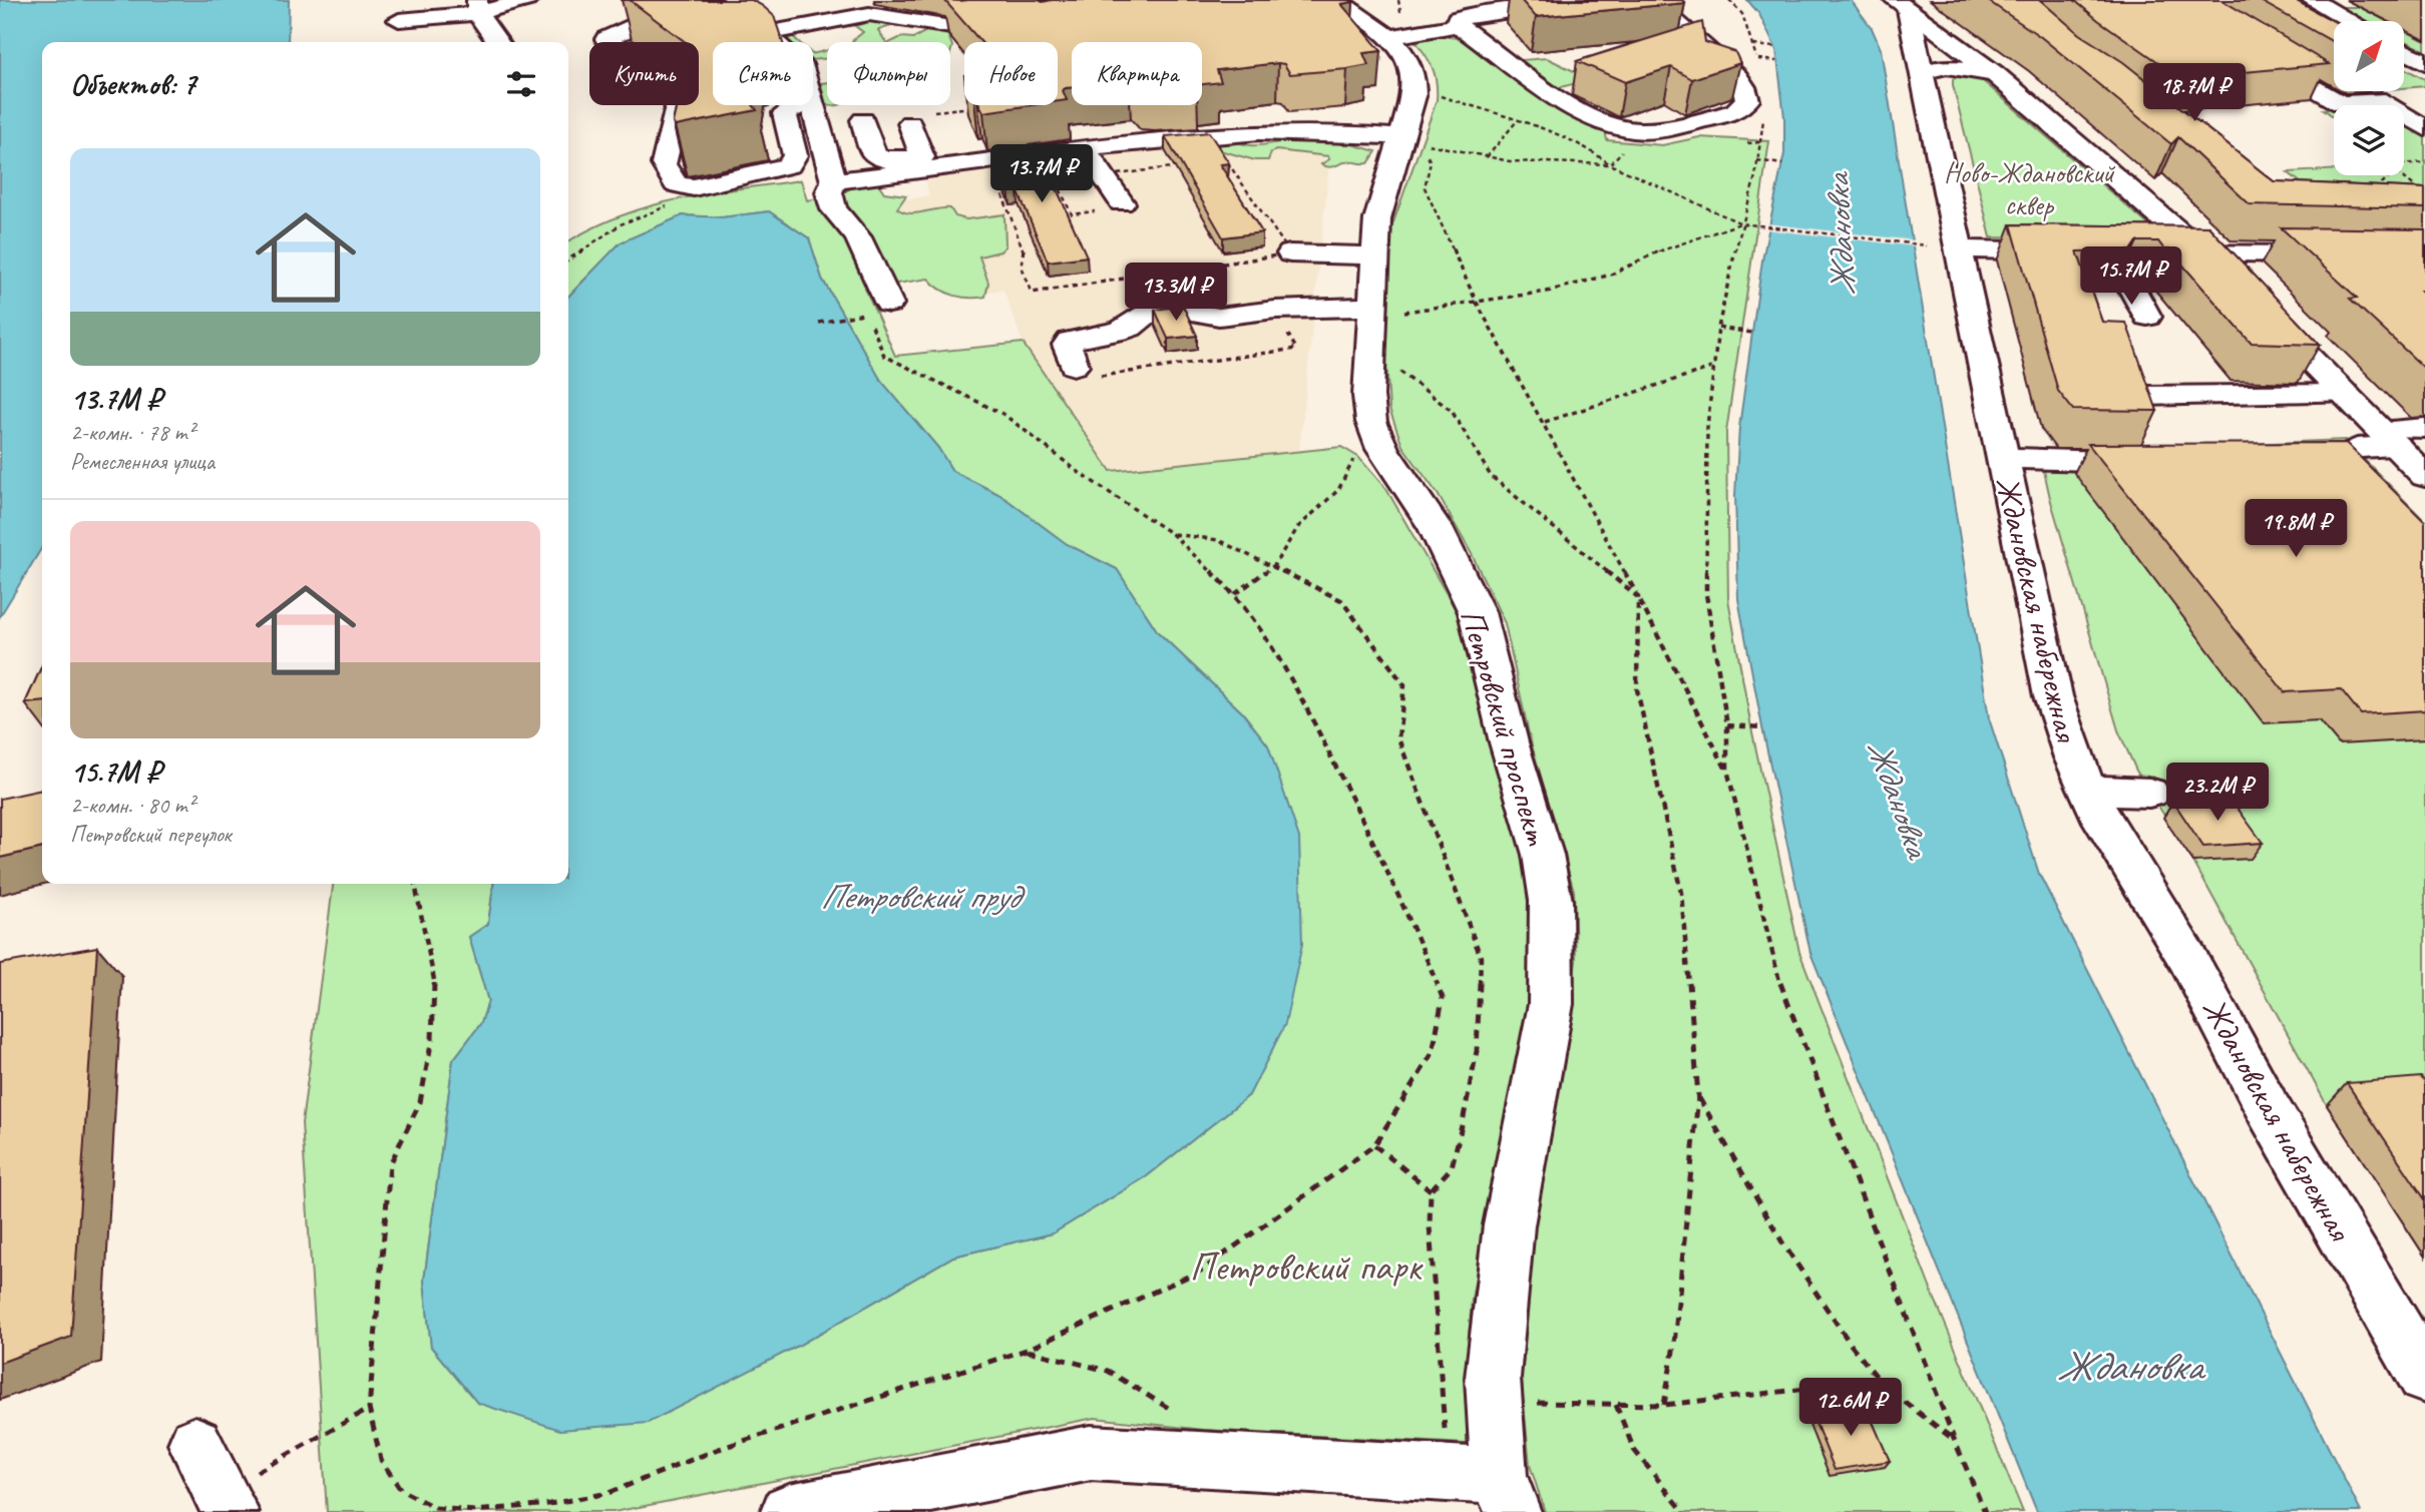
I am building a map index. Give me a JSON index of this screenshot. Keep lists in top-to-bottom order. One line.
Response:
{"streets":{"street":["Ждановская набережная","Петровский проспект"]},"water":["Ждановка","Петровский пруд"],"parks":["Ново-Ждановский сквер","Петровский парк"],"north":"top right","page":{"chip":["Купить","Снять","Фильтры","Новое","Квартира"],"heading":"Объектов: 7","price":["18.7M ₽","13.7M ₽","15.7M ₽","13.3M ₽","19.8M ₽","23.2M ₽","12.6M ₽"],"list":[{"name":"13.7M ₽","note":"2-комн. · 78 m² · Ремесленная улица"},{"name":"15.7M ₽","note":"2-комн. · 80 m² · Петровский переулок"}]}}
